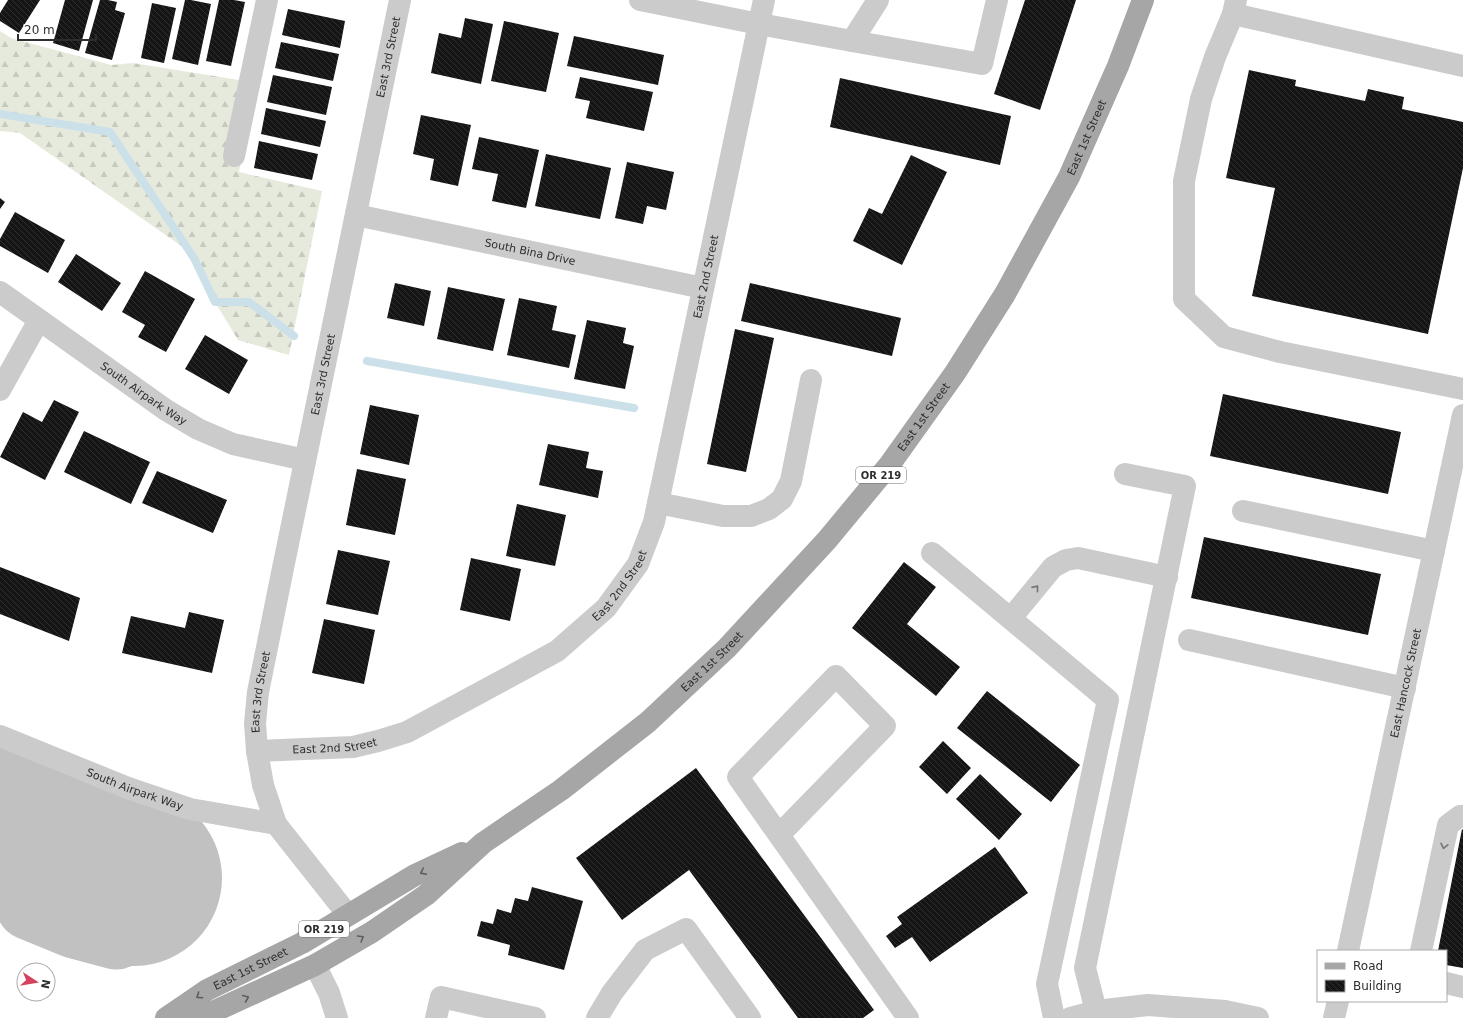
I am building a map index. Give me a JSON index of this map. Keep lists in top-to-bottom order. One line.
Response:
{"streets":{"main road":["East 1st Street","OR 219"],"street":["East 3rd Street","South Bina Drive","East 2nd Street","South Airpark Way","East Hancock Street"]},"crossings":[["East 3rd Street","South Bina Drive"],["East 3rd Street","East 2nd Street"],["East 3rd Street","South Airpark Way"],["South Bina Drive","East 2nd Street"]],"legend":["Road","Building"],"scale_bar":"20 m","north":"right"}
